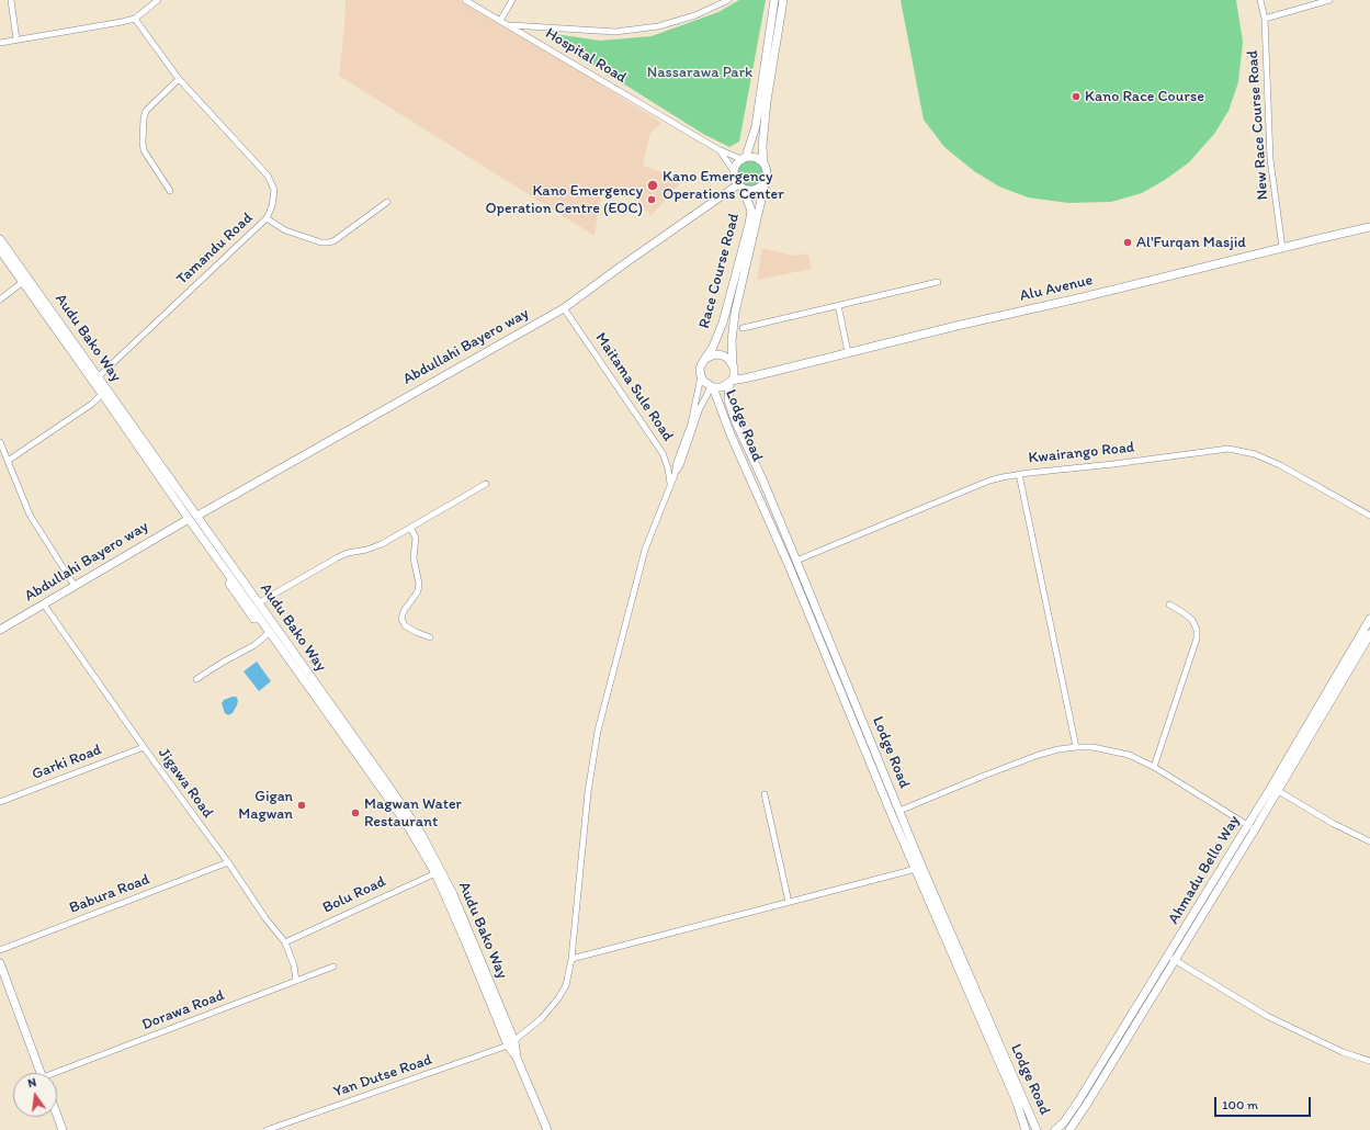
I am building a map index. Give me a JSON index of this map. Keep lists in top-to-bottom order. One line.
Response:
{"streets":{"street":["Hospital Road","New Race Course Road","Tamandu Road","Race Course Road","Alu Avenue","Audu Bako Way","Abdullahi Bayero way","Maitama Sule Road","Lodge Road","Kwairango Road","Garki Road","Jigawa Road","Ahmadu Bello Way","Babura Road","Bolu Road","Dorawa Road","Yan Dutse Road"]},"crossings":[["Hospital Road","Race Course Road"],["Hospital Road","Abdullahi Bayero way"],["New Race Course Road","Alu Avenue"],["Tamandu Road","Audu Bako Way"],["Race Course Road","Alu Avenue"],["Race Course Road","Abdullahi Bayero way"],["Race Course Road","Lodge Road"],["Alu Avenue","Lodge Road"],["Audu Bako Way","Abdullahi Bayero way"],["Audu Bako Way","Bolu Road"],["Audu Bako Way","Yan Dutse Road"],["Abdullahi Bayero way","Maitama Sule Road"],["Abdullahi Bayero way","Jigawa Road"],["Lodge Road","Kwairango Road"],["Garki Road","Jigawa Road"],["Jigawa Road","Babura Road"],["Jigawa Road","Bolu Road"],["Jigawa Road","Dorawa Road"]],"parks":["Nassarawa Park"],"places":["Kano Race Course","Kano Emergency Operations Center","Kano Emergency Operation Centre (EOC)","Al'Furqan Masjid","Gigan Magwan","Magwan Water Restaurant"],"scale_bar":"100 m","north":"top"}
